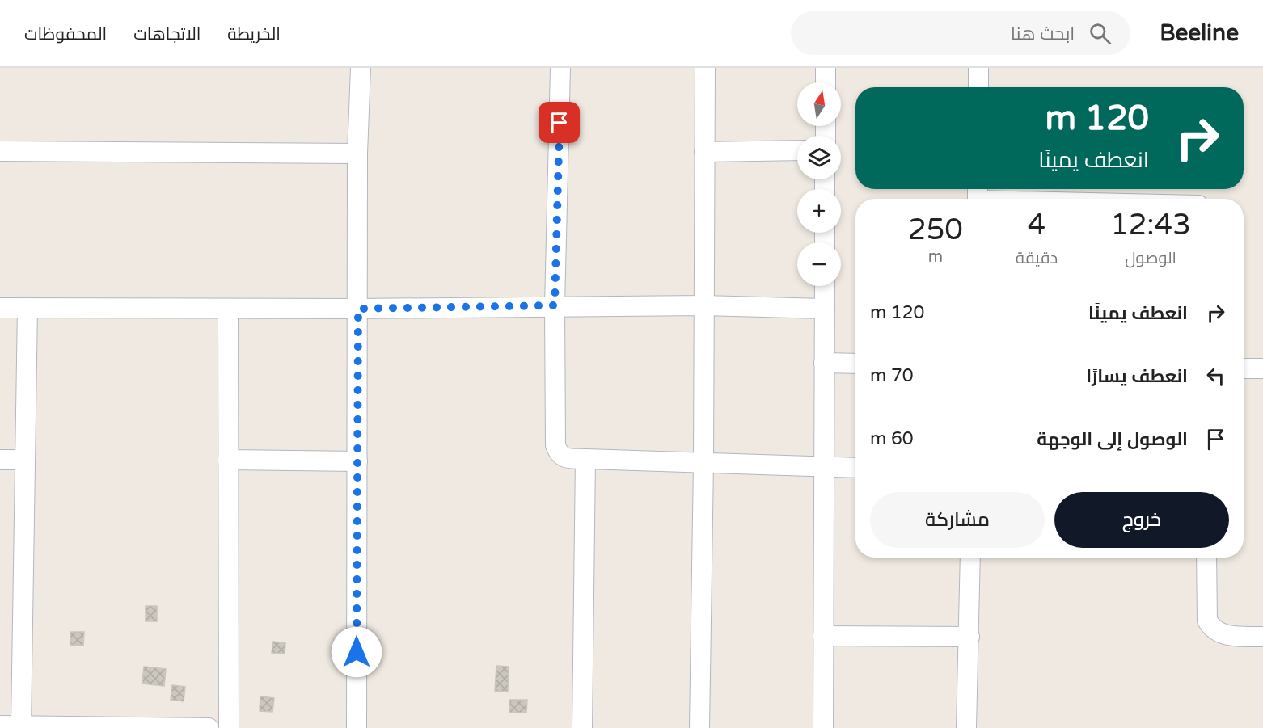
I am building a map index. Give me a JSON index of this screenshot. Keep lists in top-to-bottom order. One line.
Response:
{"north":"top","page":{"header":"Beeline","search":"ابحث هنا","nav":["الخريطة","الاتجاهات","المحفوظات"],"map_buttons":["+","−"],"turn":["120 m","انعطف يمينًا"],"eta":["12:43","الوصول","4","دقيقة","250","m"],"list":[{"name":"انعطف يمينًا","value":"120 m"},{"name":"انعطف يسارًا","value":"70 m"},{"name":"الوصول إلى الوجهة","value":"60 m"}],"buttons":["خروج","مشاركة"]}}
